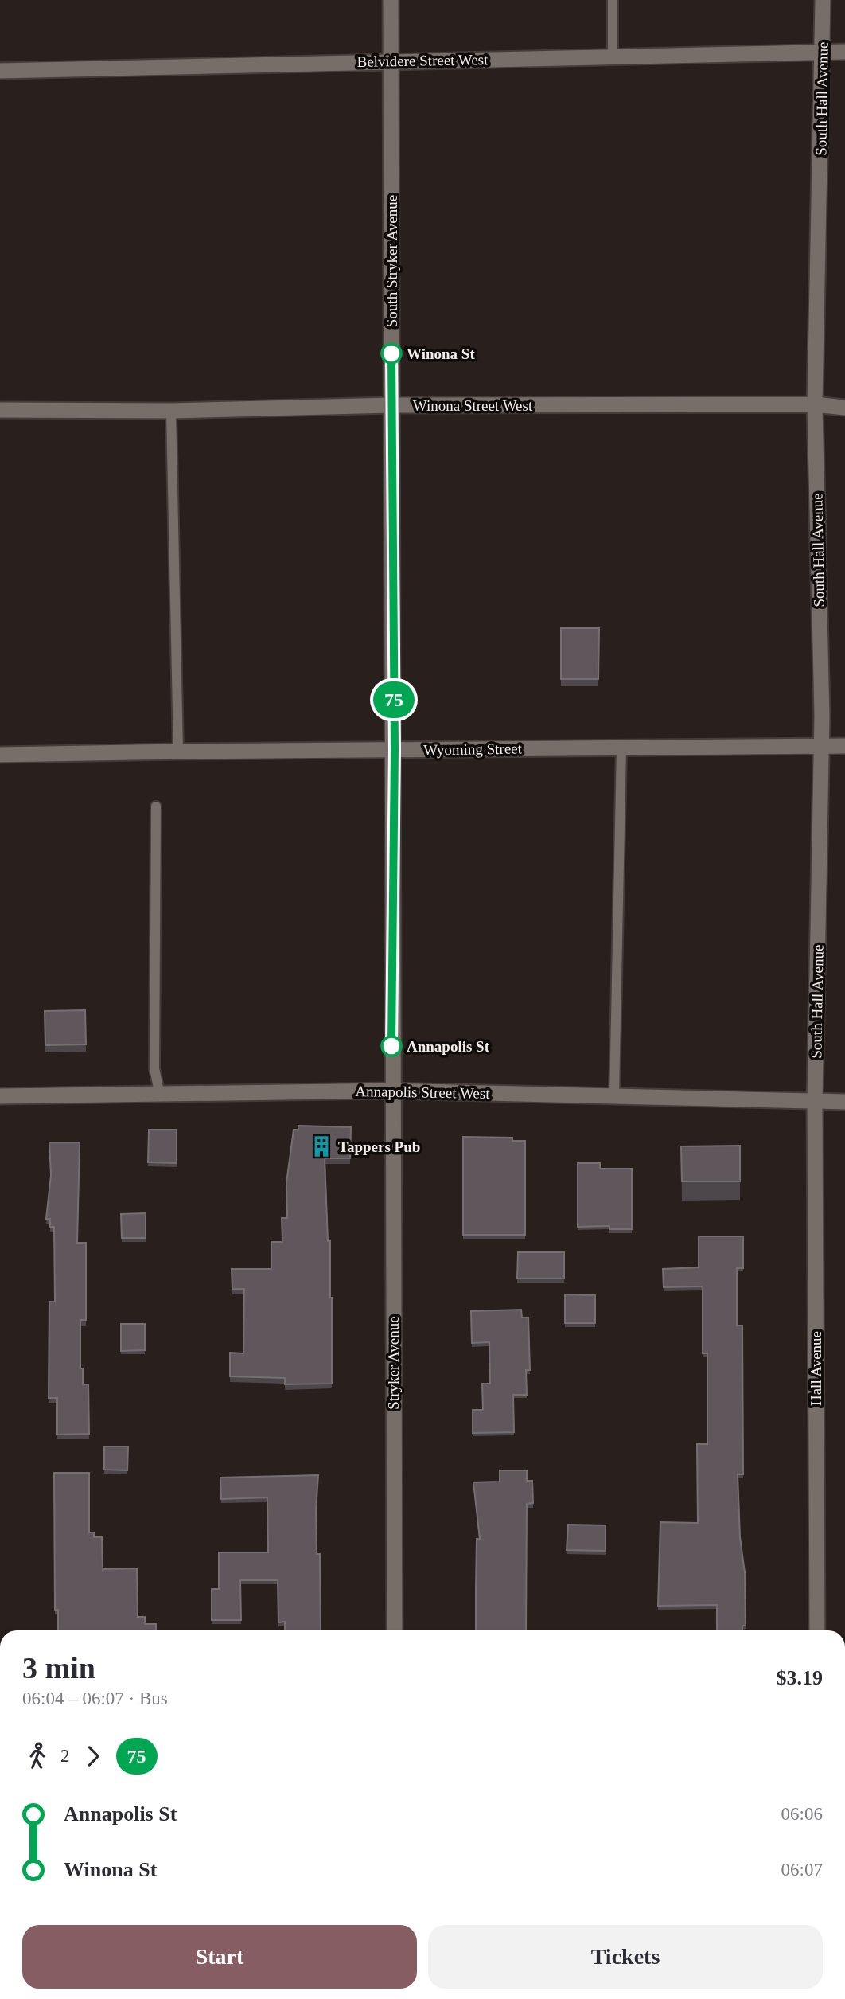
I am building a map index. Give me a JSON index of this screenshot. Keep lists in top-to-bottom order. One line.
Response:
{"streets":{"street":["Belvidere Street West","South Hall Avenue","South Stryker Avenue","Winona Street West","Wyoming Street","Annapolis Street West","Stryker Avenue","Hall Avenue"]},"crossings":[["Belvidere Street West","South Hall Avenue"],["Belvidere Street West","South Stryker Avenue"],["South Hall Avenue","Winona Street West"],["South Hall Avenue","Wyoming Street"],["South Hall Avenue","Annapolis Street West"],["South Hall Avenue","Hall Avenue"],["South Stryker Avenue","Winona Street West"],["South Stryker Avenue","Wyoming Street"],["South Stryker Avenue","Annapolis Street West"],["South Stryker Avenue","Stryker Avenue"],["Annapolis Street West","Stryker Avenue"],["Annapolis Street West","Hall Avenue"]],"places":{"other":["Winona St","Annapolis St"],"building":["Tappers Pub"]},"lines":["bus line 75"],"page":{"on_map":"75","heading":["3 min","06:04 – 06:07 · Bus","$3.19"],"legs":["2","75"],"list":[{"name":"Annapolis St","value":"06:06"},{"name":"Winona St","value":"06:07"}],"buttons":["Start","Tickets"]}}
